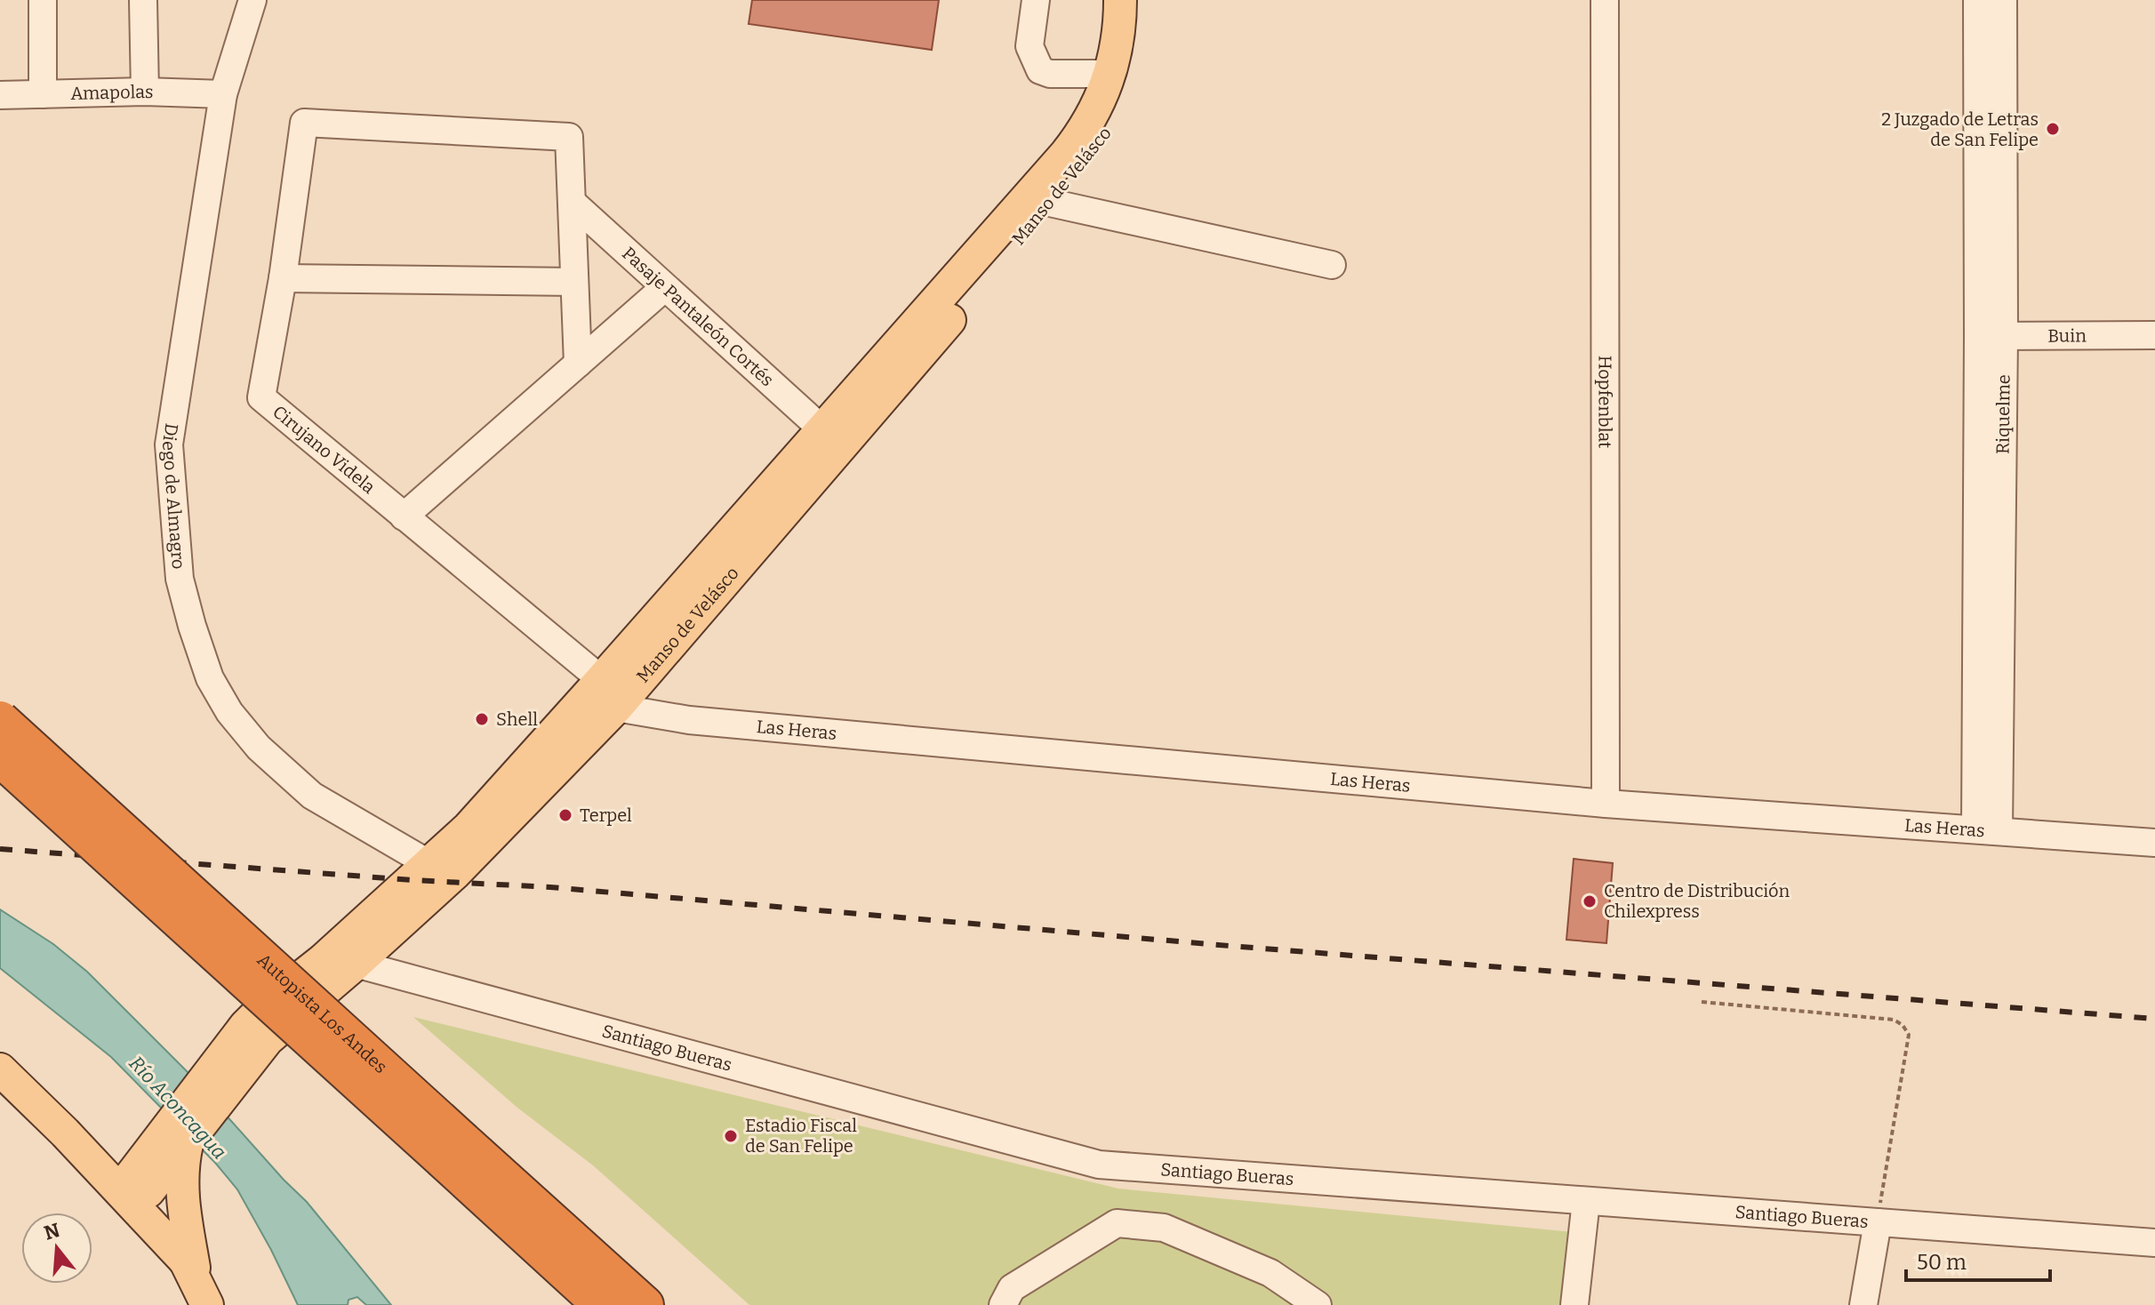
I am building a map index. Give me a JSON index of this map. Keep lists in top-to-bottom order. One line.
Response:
{"streets":{"highway":["Autopista Los Andes"],"main road":["Manso de Velásco"],"street":["Amapolas","Pasaje Pantaleón Cortés","Buin","Hopfenblat","Riquelme","Cirujano Videla","Diego de Almagro","Las Heras","Santiago Bueras"]},"crossings":[["Amapolas","Diego de Almagro"],["Manso de Velásco","Pasaje Pantaleón Cortés"],["Manso de Velásco","Cirujano Videla"],["Manso de Velásco","Diego de Almagro"],["Manso de Velásco","Las Heras"],["Manso de Velásco","Santiago Bueras"],["Pasaje Pantaleón Cortés","Cirujano Videla"],["Buin","Riquelme"],["Hopfenblat","Las Heras"],["Riquelme","Las Heras"],["Cirujano Videla","Las Heras"]],"water":["Río Aconcagua"],"places":["2 Juzgado de Letras de San Felipe","Shell","Terpel","Centro de Distribución Chilexpress","Estadio Fiscal de San Felipe"],"scale_bar":"50 m","north":"top"}
